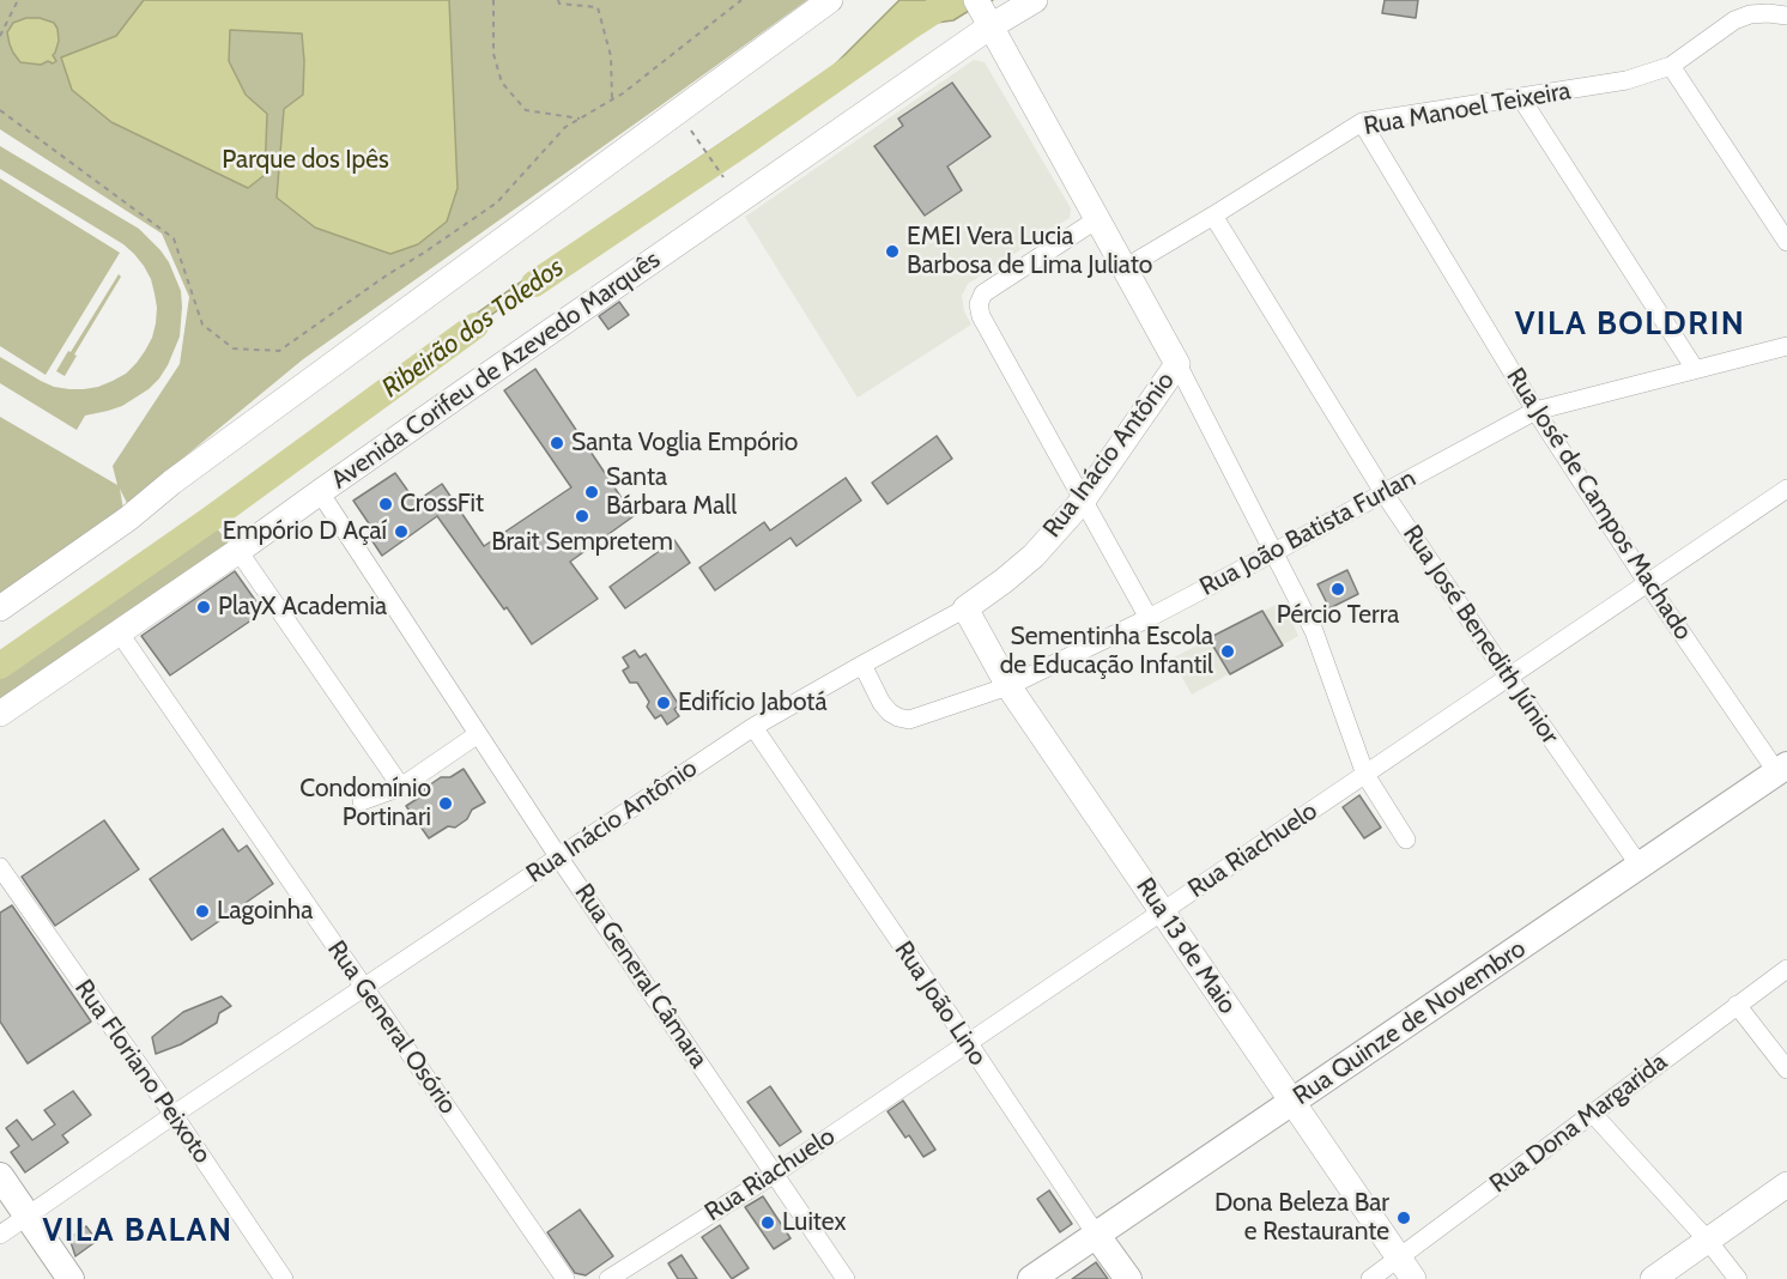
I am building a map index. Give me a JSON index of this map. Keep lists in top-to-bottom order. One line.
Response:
{"streets":{"main road":["Avenida Corifeu de Azevedo Marquês","Rua Inácio Antônio","Rua 13 de Maio","Rua João Lino","Rua Quinze de Novembro"],"street":["Rua Manoel Teixeira","Rua José de Campos Machado","Rua João Batista Furlan","Rua José Benedith Júnior","Rua Riachuelo","Rua General Câmara","Rua General Osório","Rua Floriano Peixoto","Rua Dona Margarida"]},"crossings":[["Rua Manoel Teixeira","Rua José de Campos Machado"],["Rua Manoel Teixeira","Rua José Benedith Júnior"],["Avenida Corifeu de Azevedo Marquês","Rua General Câmara"],["Avenida Corifeu de Azevedo Marquês","Rua General Osório"],["Rua Inácio Antônio","Rua João Batista Furlan"],["Rua Inácio Antônio","Rua 13 de Maio"],["Rua Inácio Antônio","Rua General Câmara"],["Rua Inácio Antônio","Rua João Lino"],["Rua Inácio Antônio","Rua General Osório"],["Rua Inácio Antônio","Rua Floriano Peixoto"],["Rua José de Campos Machado","Rua João Batista Furlan"],["Rua José de Campos Machado","Rua Riachuelo"],["Rua José de Campos Machado","Rua Quinze de Novembro"],["Rua João Batista Furlan","Rua José Benedith Júnior"],["Rua João Batista Furlan","Rua 13 de Maio"],["Rua José Benedith Júnior","Rua Riachuelo"],["Rua José Benedith Júnior","Rua Quinze de Novembro"],["Rua Riachuelo","Rua 13 de Maio"],["Rua Riachuelo","Rua General Câmara"],["Rua Riachuelo","Rua João Lino"],["Rua 13 de Maio","Rua Quinze de Novembro"],["Rua 13 de Maio","Rua Dona Margarida"],["Rua João Lino","Rua Quinze de Novembro"]],"districts":["VILA BOLDRIN","VILA BALAN"],"water":["Ribeirão dos Toledos"],"parks":["Parque dos Ipês"],"places":["EMEI Vera Lucia Barbosa de Lima Juliato","Santa Voglia Empório","Santa Bárbara Mall","CrossFit","Brait Sempretem","Empório D Açaí","Pércio Terra","PlayX Academia","Sementinha Escola de Educação Infantil","Edifício Jabotá","Condomínio Portinari","Lagoinha","Dona Beleza Bar e Restaurante","Luitex"]}
